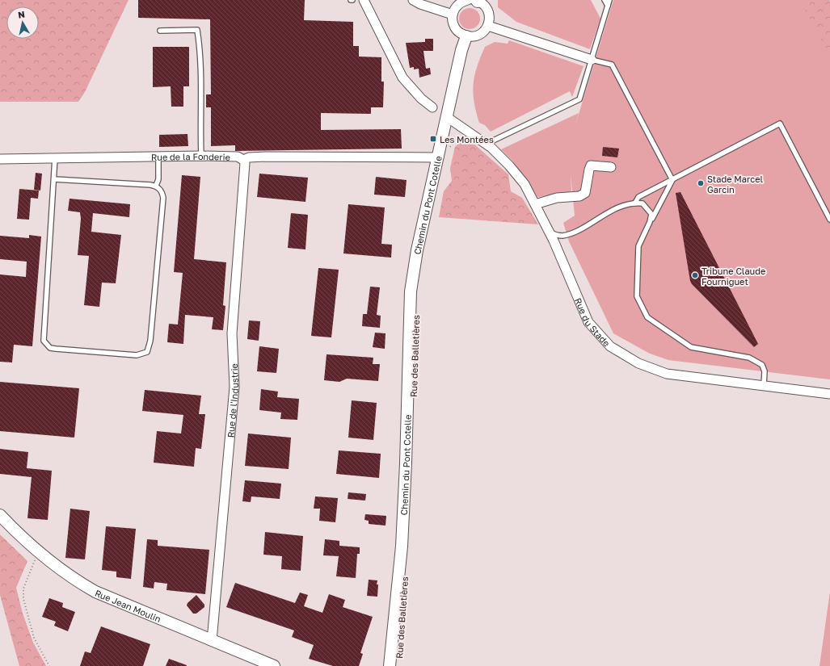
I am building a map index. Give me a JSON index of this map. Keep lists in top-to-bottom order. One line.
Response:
{"streets":{"street":["Rue de la Fonderie","Chemin du Pont Cotelle","Rue du Stade","Rue de l'Industrie","Rue Jean Moulin"]},"crossings":[["Rue de la Fonderie","Chemin du Pont Cotelle"],["Rue de la Fonderie","Rue de l'Industrie"],["Chemin du Pont Cotelle","Rue du Stade"],["Rue de l'Industrie","Rue Jean Moulin"]],"places":{"transit":["Les Montées"],"other":["Stade Marcel Garcin","Tribune Claude Fourniguet"]},"north":"top"}
